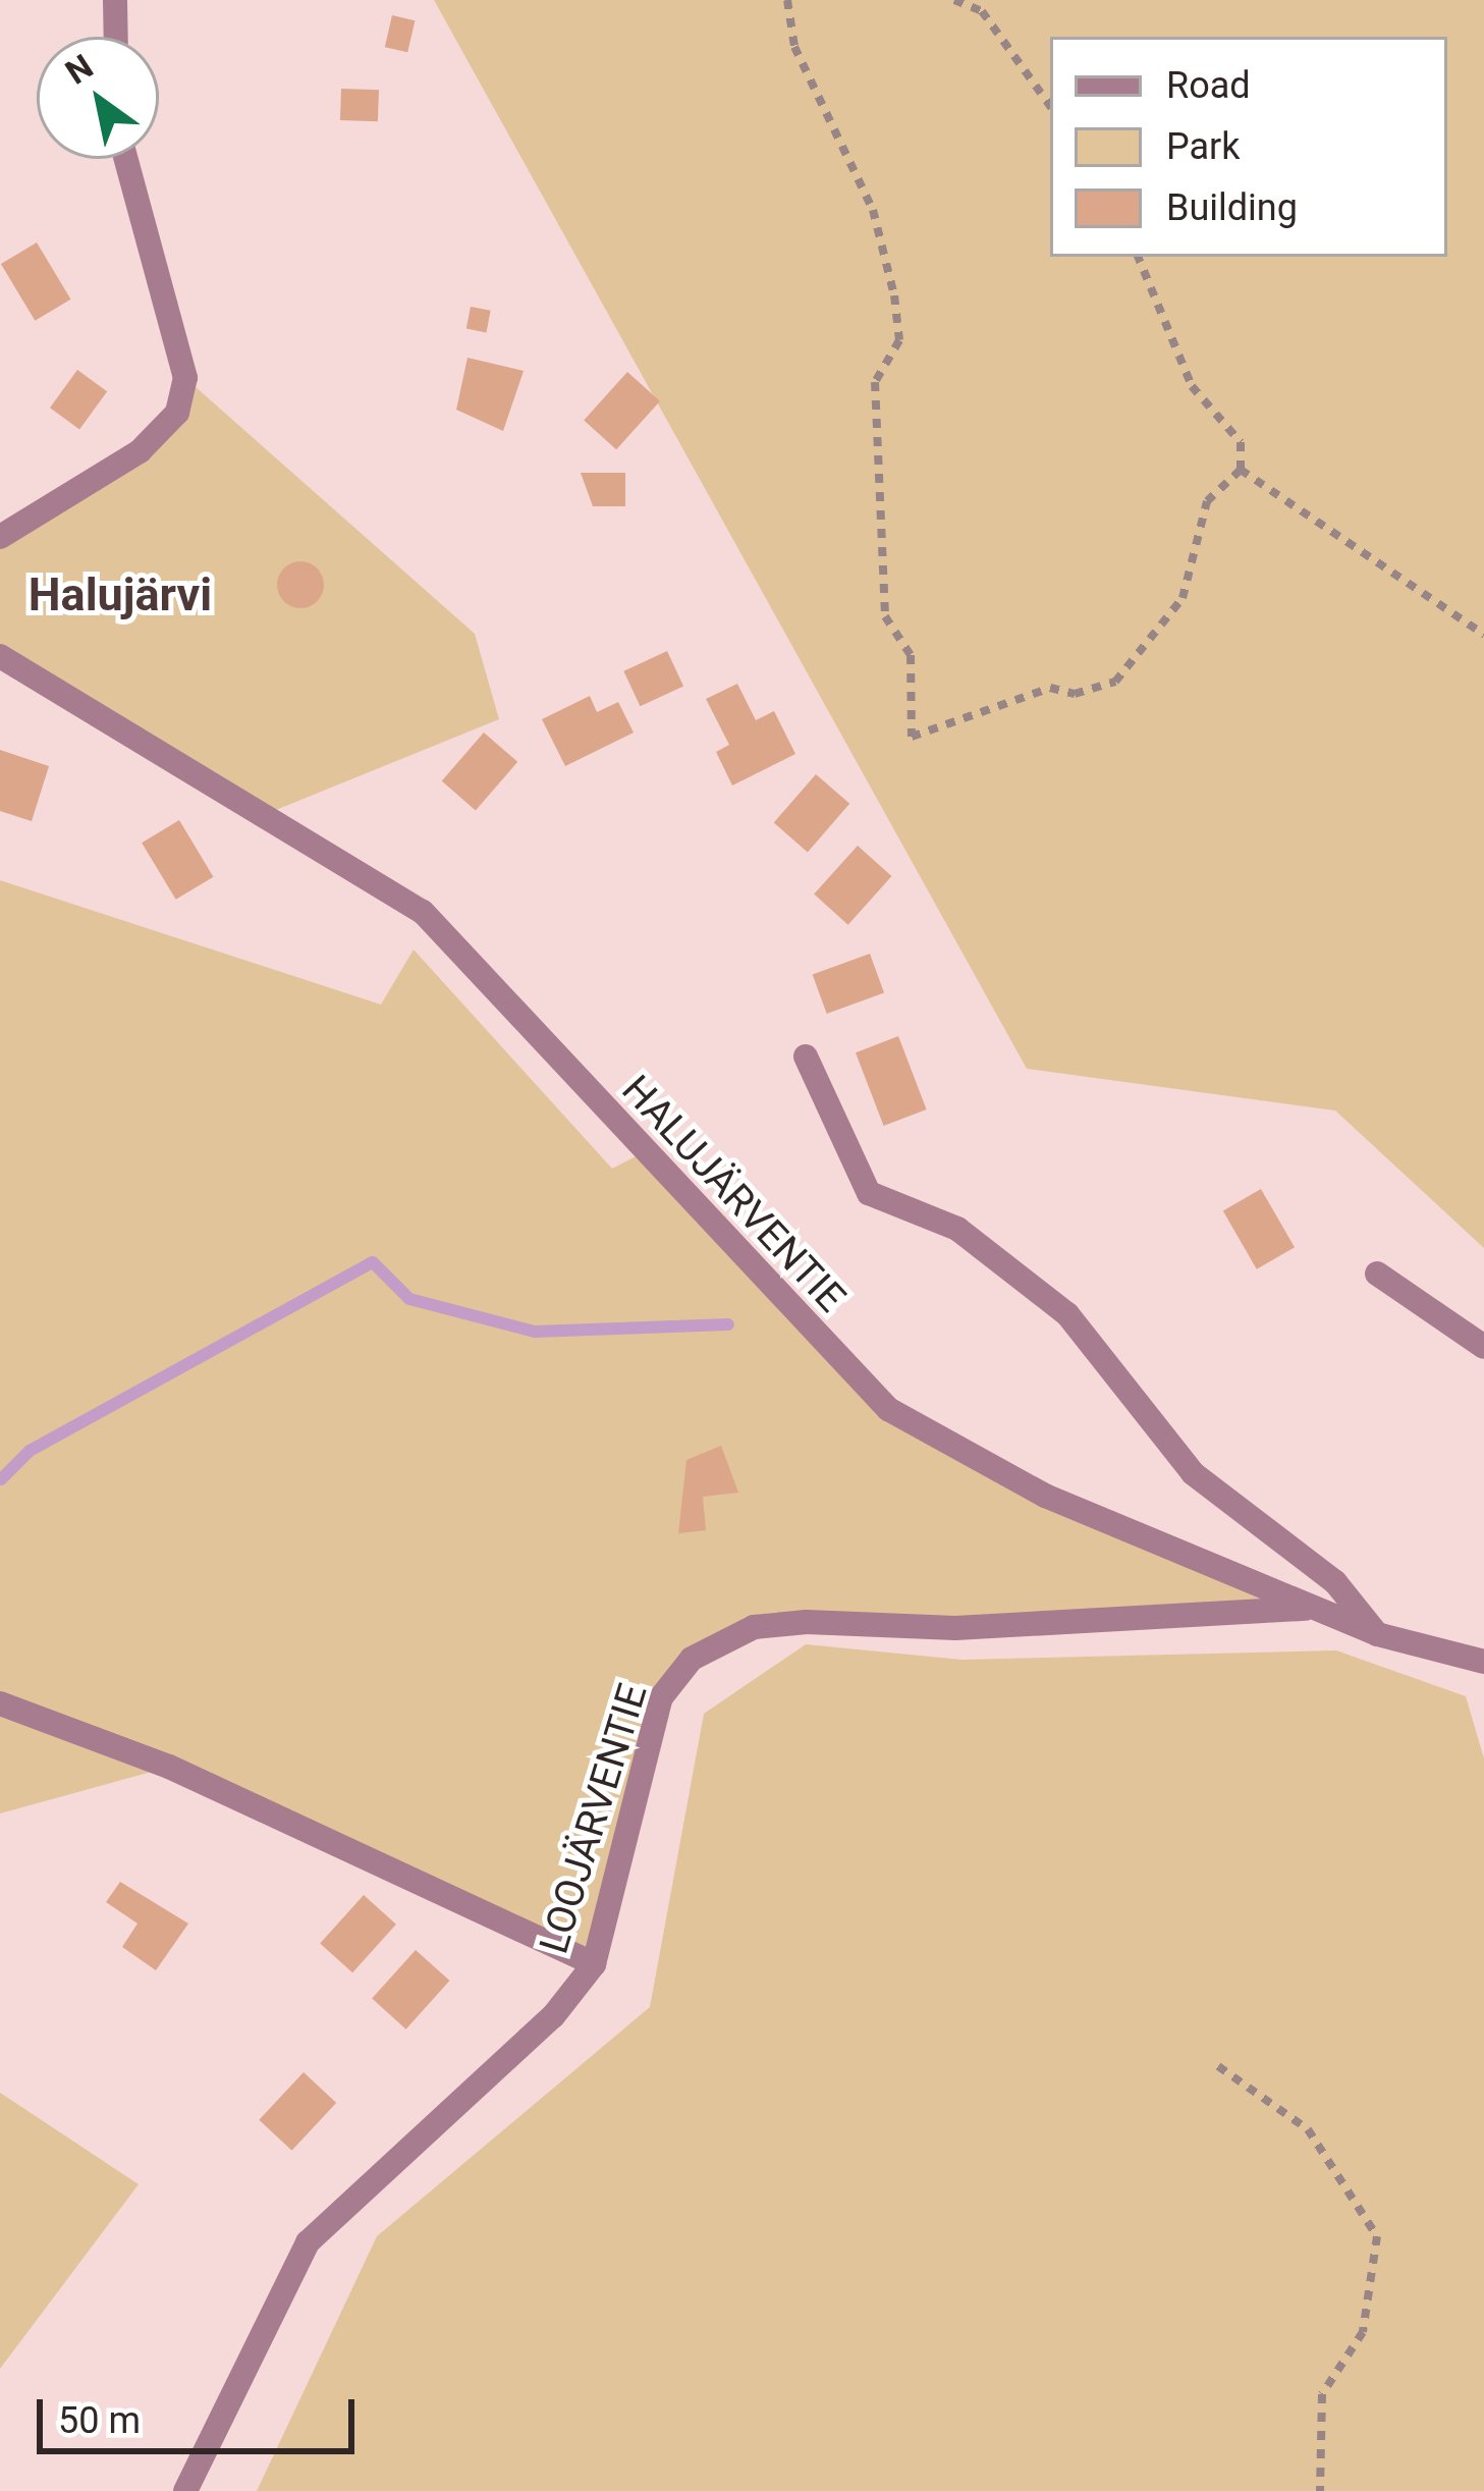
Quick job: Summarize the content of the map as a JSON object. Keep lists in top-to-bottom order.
{
  "streets": {
    "street": ["HALUJÄRVENTIE", "LOOJÄRVENTIE"]
  },
  "crossings": [
    ["HALUJÄRVENTIE", "LOOJÄRVENTIE"]
  ],
  "districts": ["Halujärvi"],
  "legend": ["Road", "Park", "Building"],
  "scale_bar": "50 m",
  "north": "top left"
}
